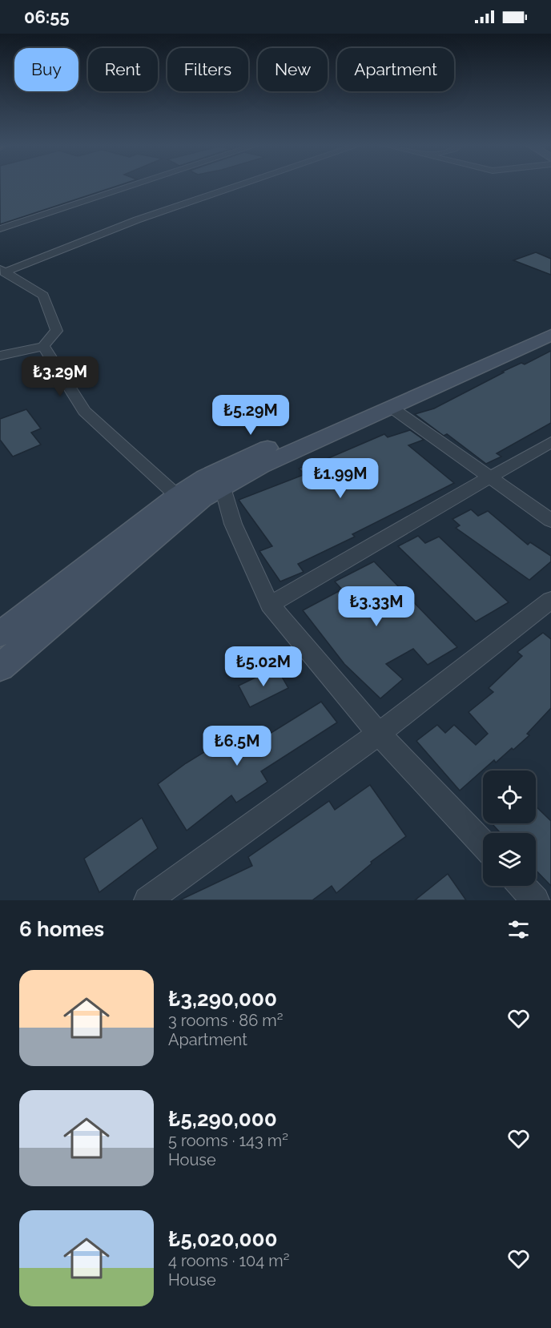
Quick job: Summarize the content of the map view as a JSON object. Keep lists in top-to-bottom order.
{
  "page": {
    "status": "06:55",
    "chip": [
      "Buy",
      "Rent",
      "Filters",
      "New",
      "Apartment"
    ],
    "price": [
      "₺3.29M",
      "₺5.29M",
      "₺1.99M",
      "₺3.33M",
      "₺5.02M",
      "₺6.5M"
    ],
    "heading": "6 homes",
    "list": [
      {
        "name": "₺3,290,000",
        "note": "3 rooms · 86 m² · Apartment"
      },
      {
        "name": "₺5,290,000",
        "note": "5 rooms · 143 m² · House"
      },
      {
        "name": "₺5,020,000",
        "note": "4 rooms · 104 m² · House"
      }
    ]
  }
}
